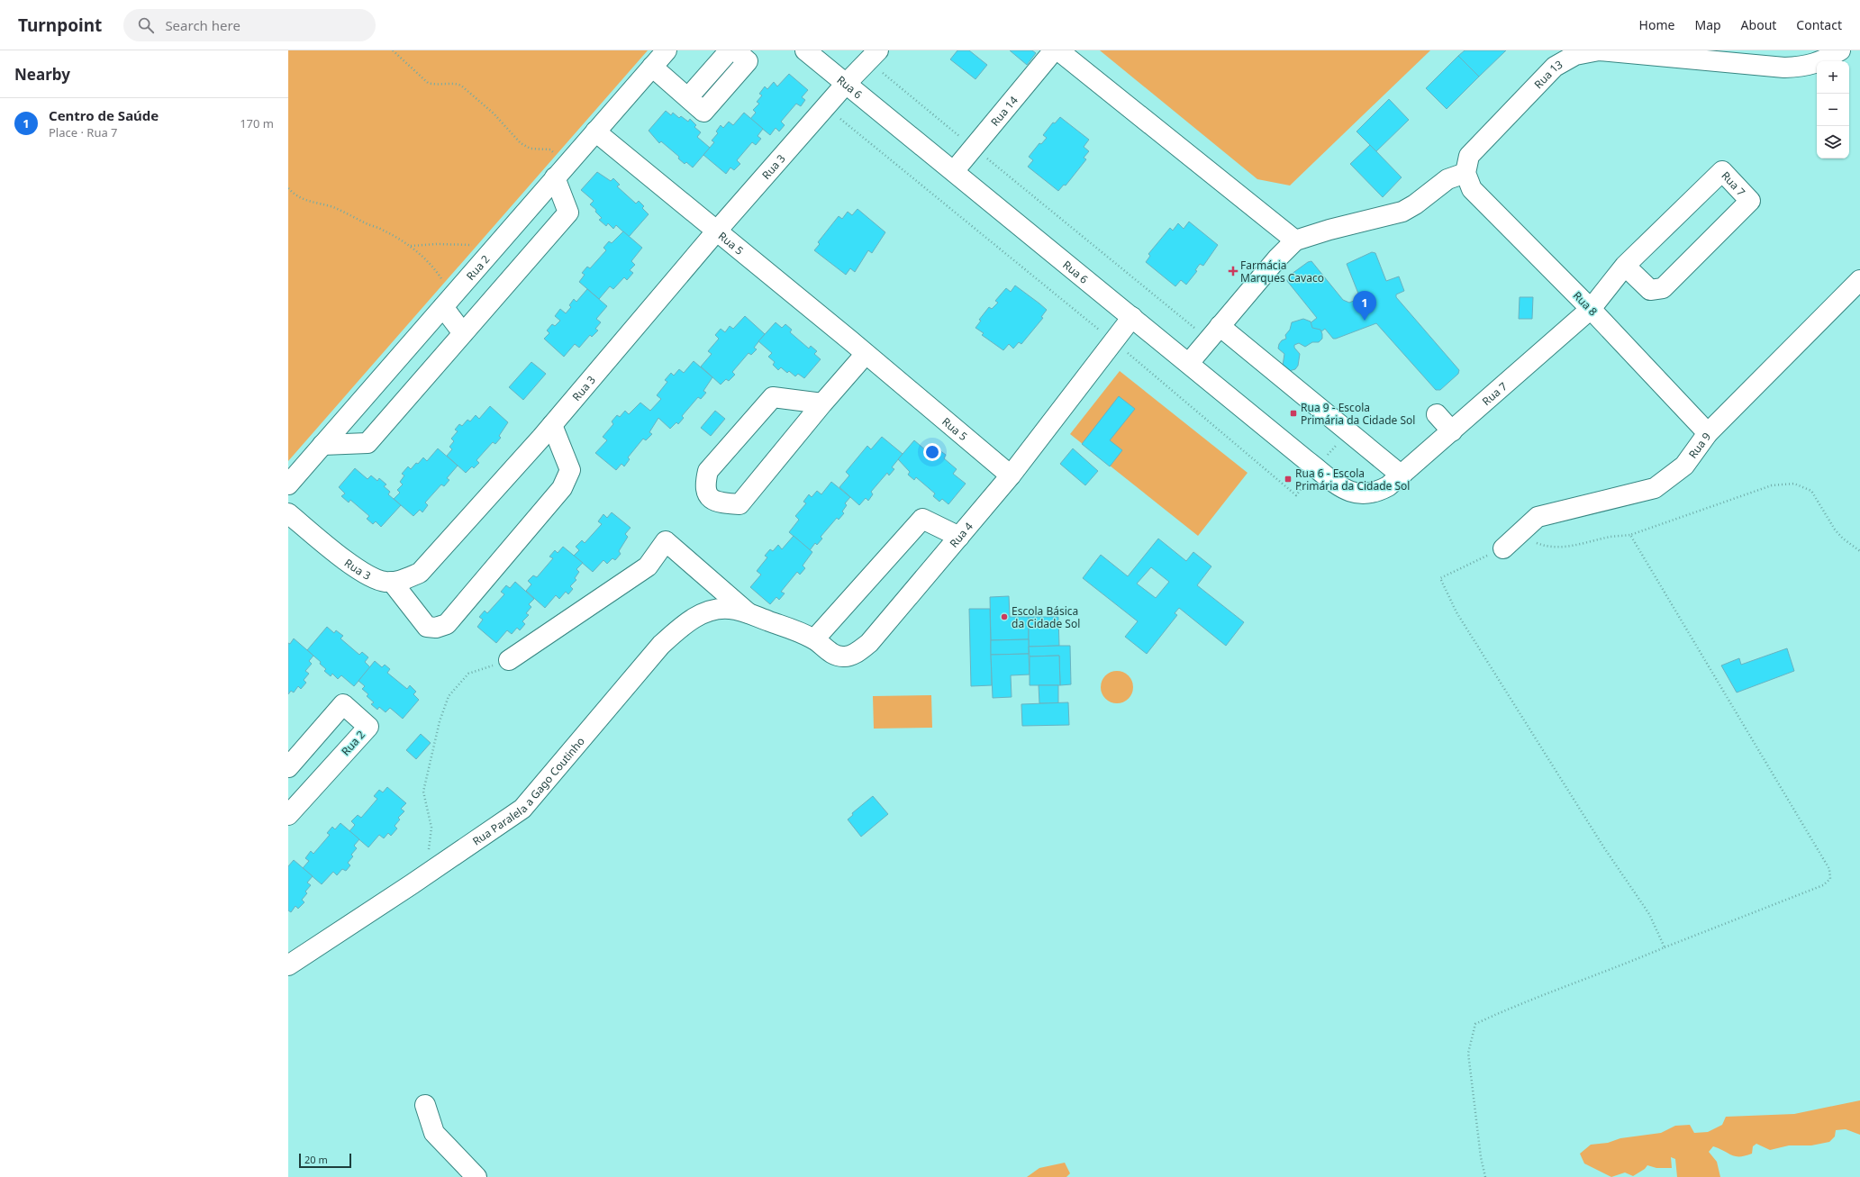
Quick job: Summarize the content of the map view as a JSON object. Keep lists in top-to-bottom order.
{
  "streets": {
    "street": [
      "Rua 13",
      "Rua 6",
      "Rua 14",
      "Rua 3",
      "Rua 7",
      "Rua 5",
      "Rua 2",
      "Rua 8",
      "Rua 9",
      "Rua 4",
      "Rua Paralela a Gago Coutinho"
    ]
  },
  "crossings": [
    ["Rua 13", "Rua 8"],
    ["Rua 6", "Rua 14"],
    ["Rua 6", "Rua 3"],
    ["Rua 6", "Rua 7"],
    ["Rua 6", "Rua 4"],
    ["Rua 3", "Rua 5"],
    ["Rua 7", "Rua 8"],
    ["Rua 5", "Rua 2"],
    ["Rua 5", "Rua 4"],
    ["Rua 8", "Rua 9"],
    ["Rua 4", "Rua Paralela a Gago Coutinho"]
  ],
  "places": {
    "health": ["Farmácia Marques Cavaco"],
    "transit": ["Rua 9 - Escola Primária da Cidade Sol", "Rua 6 - Escola Primária da Cidade Sol"],
    "other": ["Escola Básica da Cidade Sol"]
  },
  "scale_bar": "20 m",
  "page": {
    "header": "Turnpoint",
    "search": "Search here",
    "nav": [
      "Home",
      "Map",
      "About",
      "Contact"
    ],
    "heading": "Nearby",
    "map_buttons": ["+", "−"],
    "list": [
      {
        "mark": "1",
        "name": "Centro de Saúde",
        "note": "Place · Rua 7",
        "value": "170 m"
      }
    ],
    "pins": "1",
    "scale": "20 m"
  }
}
